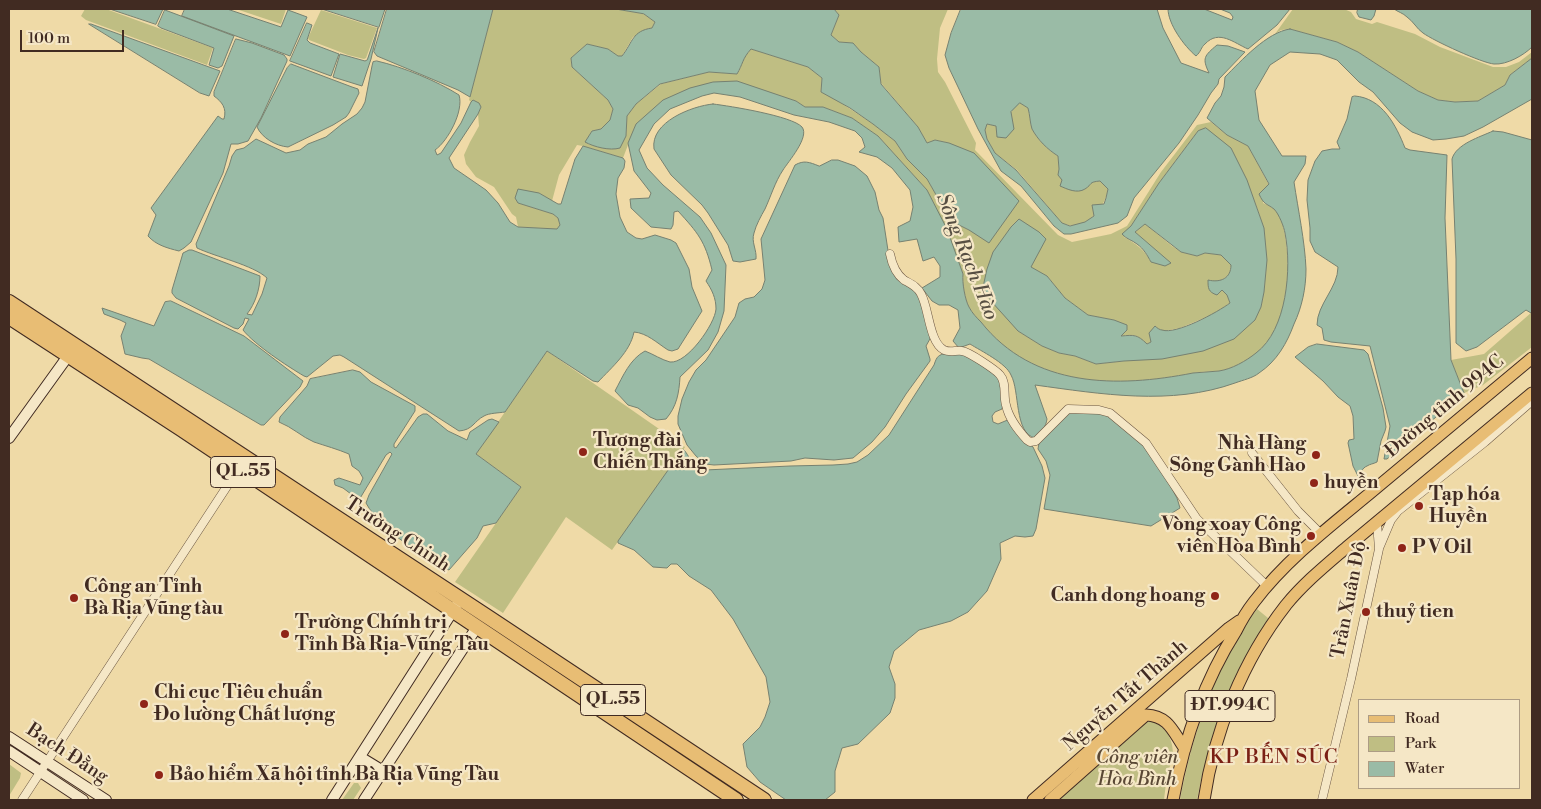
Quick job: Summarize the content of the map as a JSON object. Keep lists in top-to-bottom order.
{
  "streets": {
    "highway": ["QL.55", "Trường Chinh"],
    "main road": ["Đường tỉnh 994C", "Nguyễn Tất Thành", "ĐT.994C"],
    "street": ["Trần Xuân Độ", "Bạch Đằng"]
  },
  "crossings": [
    ["Đường tỉnh 994C", "Nguyễn Tất Thành"],
    ["Trần Xuân Độ", "ĐT.994C"]
  ],
  "districts": ["KP BẾN SÚC"],
  "water": ["Sông Rạch Hào"],
  "parks": ["Công viên Hòa Bình"],
  "places": [
    "Tượng đài Chiến Thắng",
    "Nhà Hàng Sông Gành Hào",
    "huyền",
    "Tạp hóa Huyền",
    "Vòng xoay Công viên Hòa Bình",
    "P V Oil",
    "Canh dong hoang",
    "Công an Tỉnh Bà Rịa Vũng tàu",
    "thuỷ tien",
    "Trường Chính trị Tỉnh Bà Rịa-Vũng Tàu",
    "Chi cục Tiêu chuẩn Đo lường Chất lượng",
    "Bảo hiểm Xã hội tỉnh Bà Rịa Vũng Tàu"
  ],
  "legend": ["Road", "Park", "Water"],
  "scale_bar": "100 m"
}
